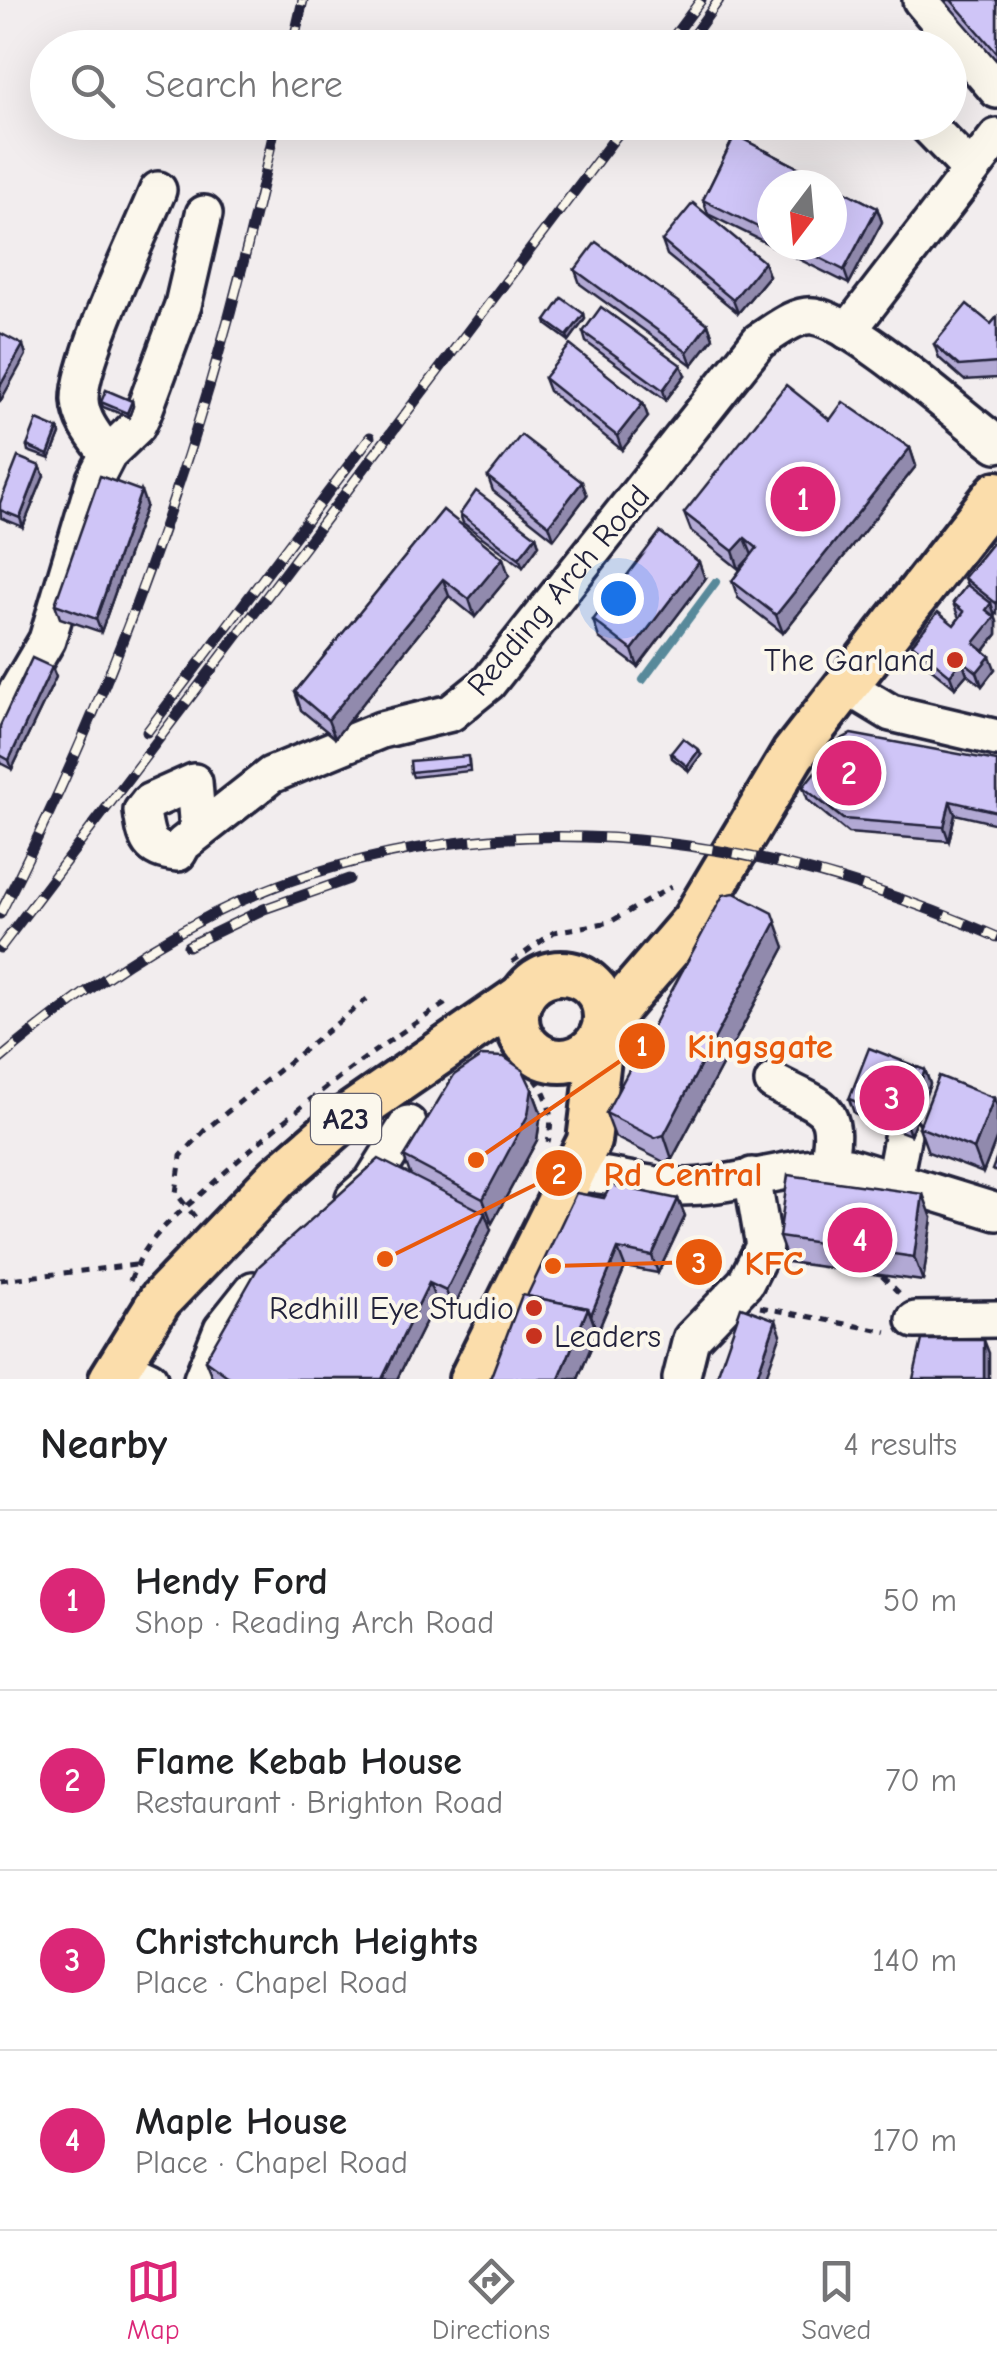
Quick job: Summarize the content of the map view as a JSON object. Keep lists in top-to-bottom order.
{
  "streets": {
    "main road": ["A23"],
    "street": ["Reading Arch Road"]
  },
  "places": [
    "The Garland",
    "Kingsgate",
    "Rd Central",
    "KFC",
    "Redhill Eye Studio",
    "Leaders"
  ],
  "north": "bottom",
  "page": {
    "search": "Search here",
    "pins": [
      "1",
      "2",
      "3",
      "4"
    ],
    "heading": ["Nearby", "4 results"],
    "list": [
      {
        "mark": "1",
        "name": "Hendy Ford",
        "note": "Shop · Reading Arch Road",
        "value": "50 m"
      },
      {
        "mark": "2",
        "name": "Flame Kebab House",
        "note": "Restaurant · Brighton Road",
        "value": "70 m"
      },
      {
        "mark": "3",
        "name": "Christchurch Heights",
        "note": "Place · Chapel Road",
        "value": "140 m"
      },
      {
        "mark": "4",
        "name": "Maple House",
        "note": "Place · Chapel Road",
        "value": "170 m"
      }
    ],
    "nav": ["Map", "Directions", "Saved"]
  }
}
